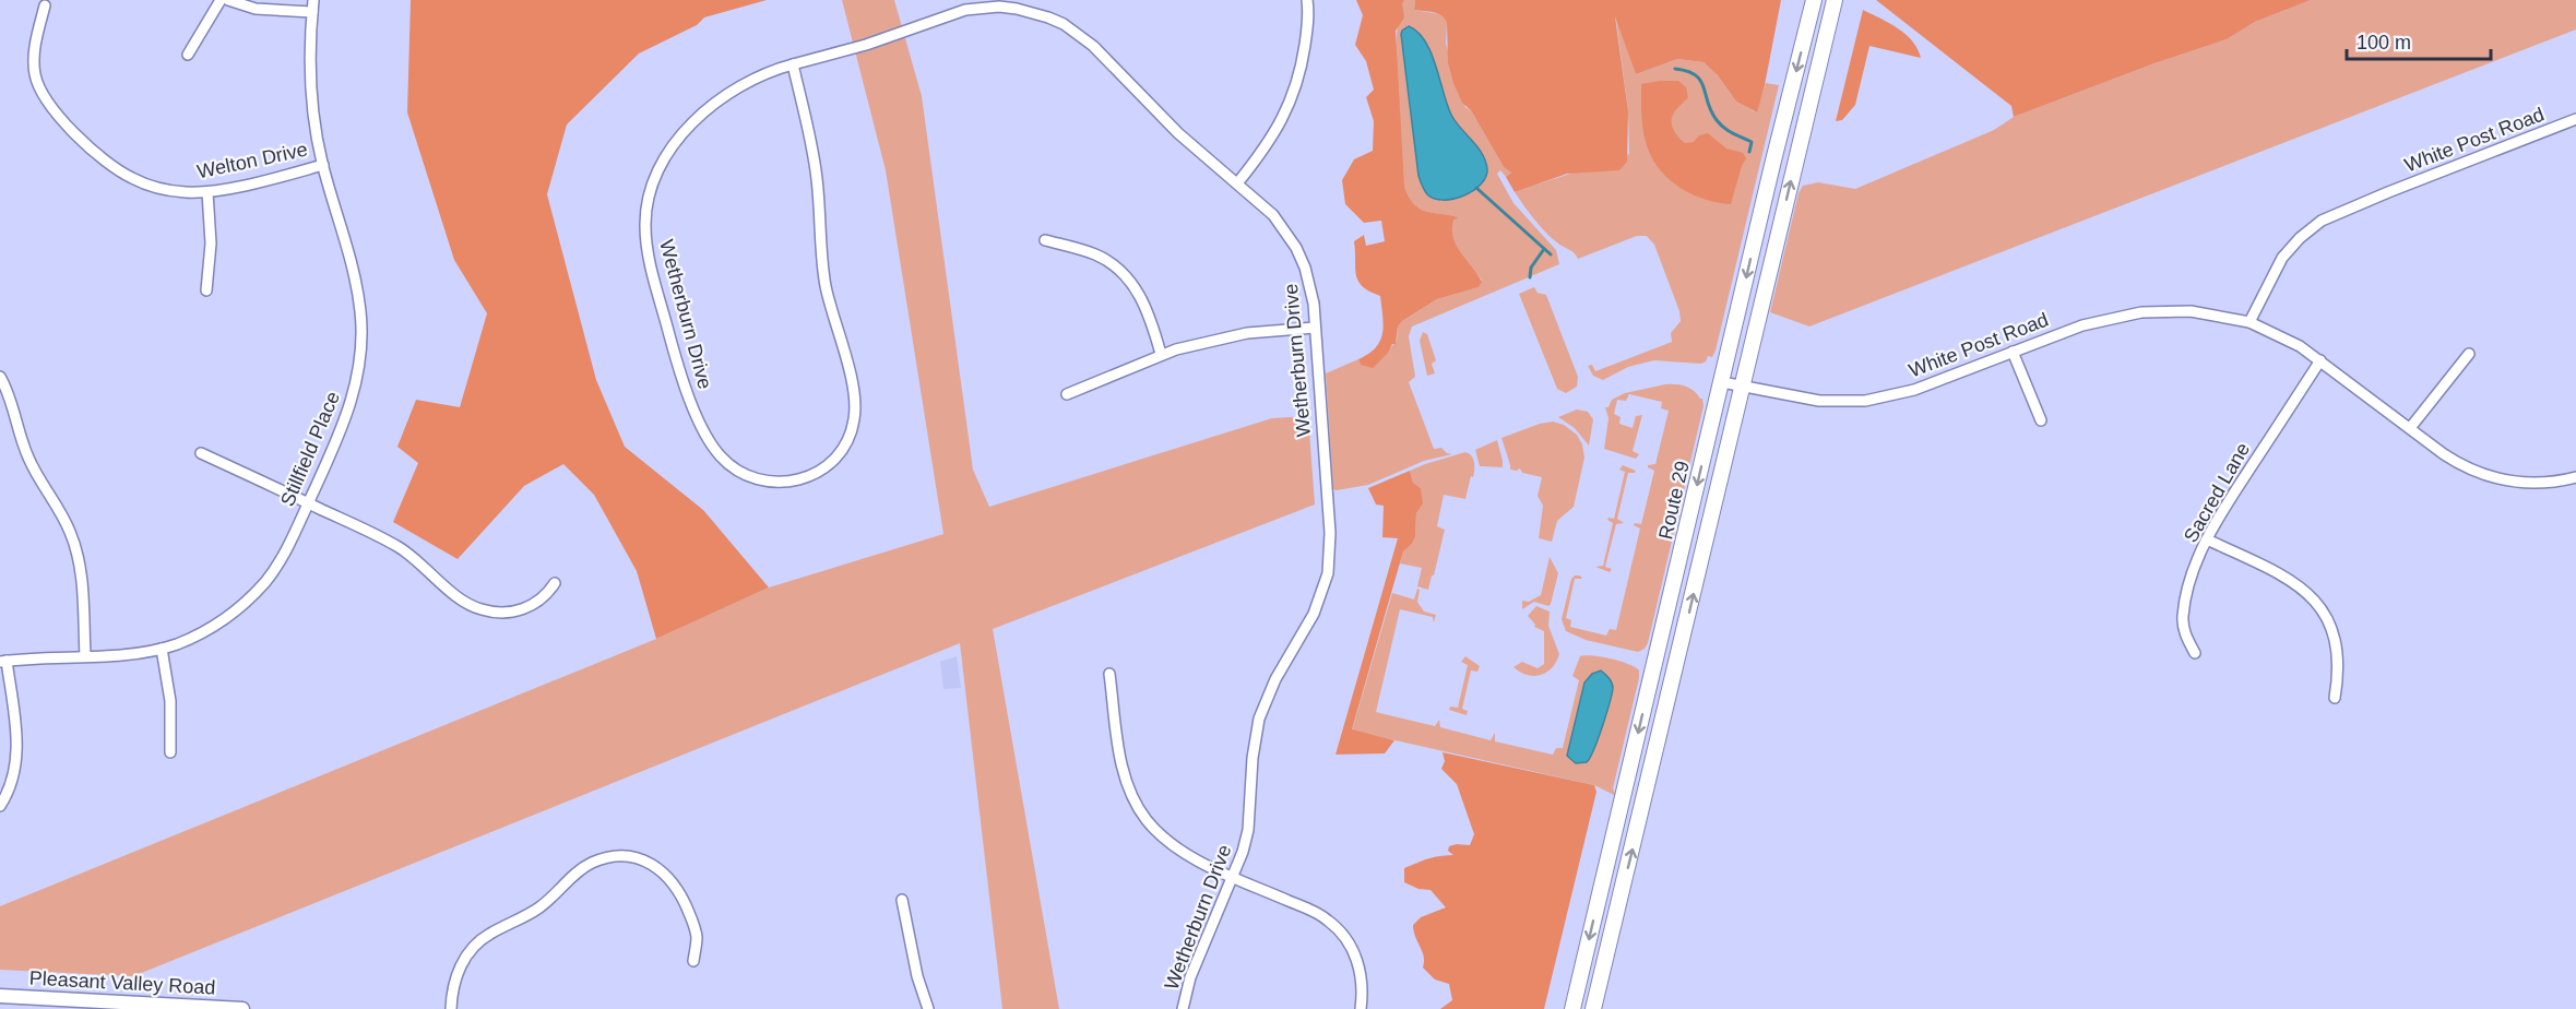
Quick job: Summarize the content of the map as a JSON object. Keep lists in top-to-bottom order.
{
  "streets": {
    "main road": ["Route 29", "Pleasant Valley Road"],
    "street": [
      "White Post Road",
      "Welton Drive",
      "Wetherburn Drive",
      "Stillfield Place",
      "Sacred Lane"
    ]
  },
  "crossings": [
    ["White Post Road", "Sacred Lane"],
    ["White Post Road", "Route 29"],
    ["Welton Drive", "Stillfield Place"]
  ],
  "scale_bar": "100 m"
}
